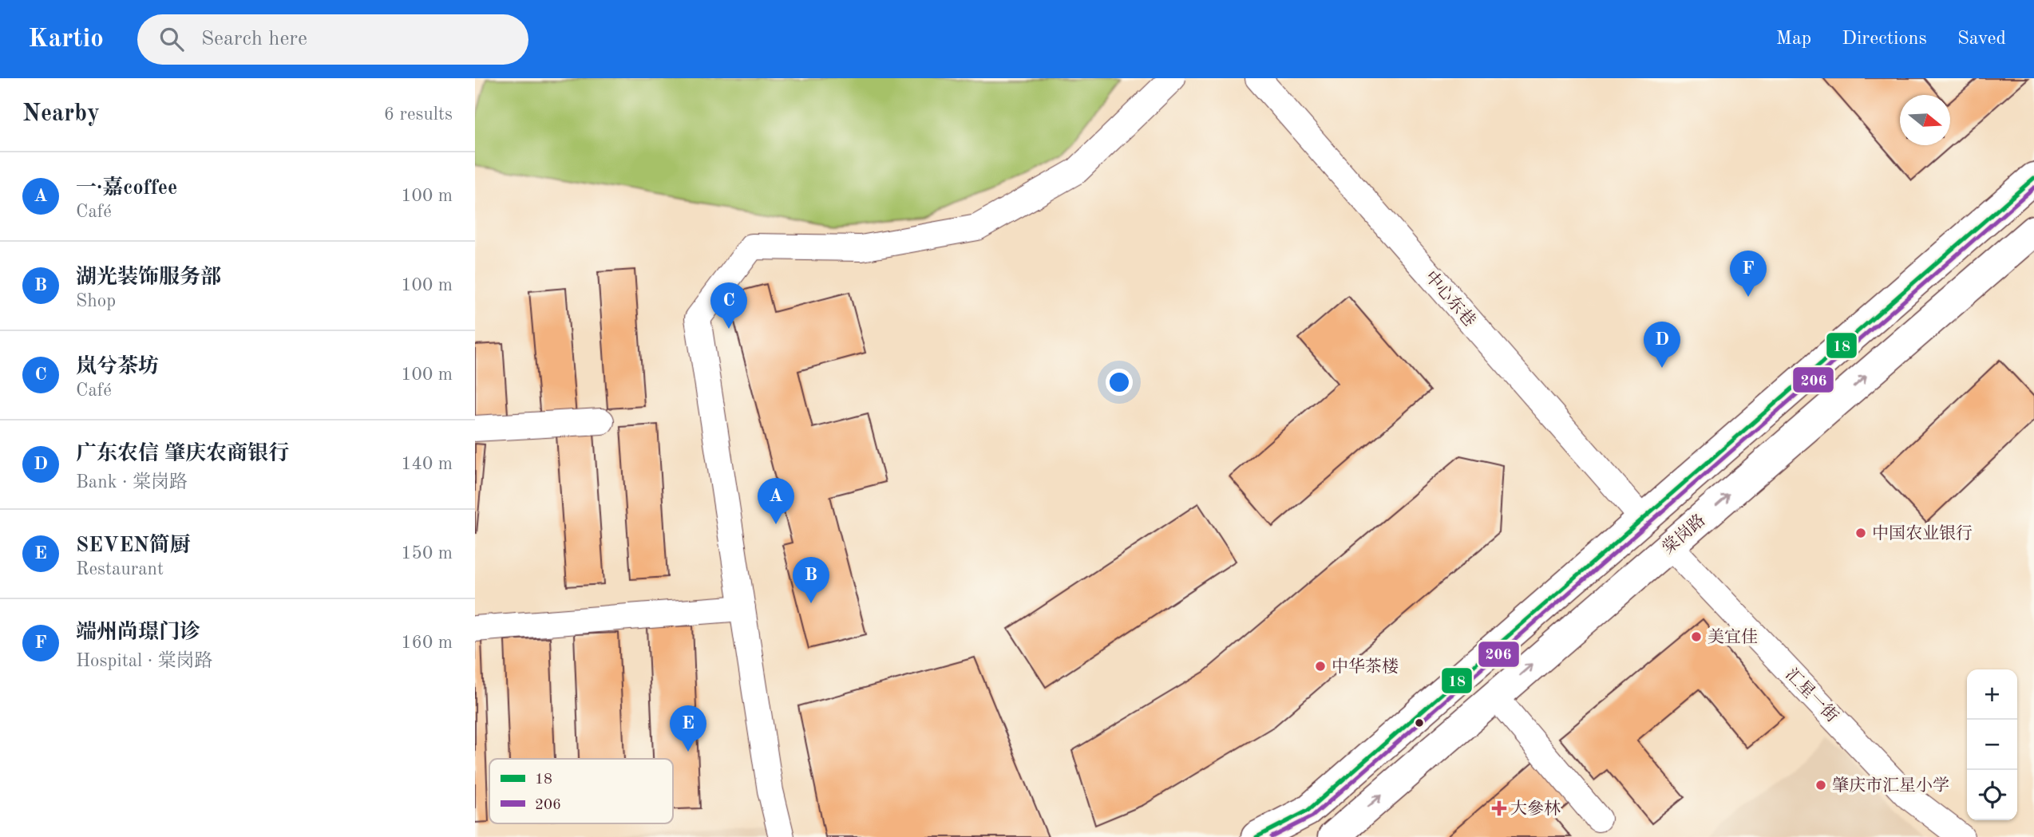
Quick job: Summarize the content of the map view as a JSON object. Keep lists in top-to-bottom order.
{
  "streets": {
    "main road": ["棠岗路"],
    "street": ["中心东巷", "汇星一街"]
  },
  "crossings": [
    ["棠岗路", "汇星一街"]
  ],
  "places": {
    "other": [
      "中国农业银行",
      "美宜佳",
      "中华茶楼",
      "肇庆市汇星小学"
    ],
    "health": ["大參林"]
  },
  "lines": ["transit line 18", "transit line 206"],
  "legend": ["18", "206"],
  "north": "right",
  "page": {
    "header": "Kartio",
    "search": "Search here",
    "nav": ["Map", "Directions", "Saved"],
    "heading": ["Nearby", "6 results"],
    "list": [
      {
        "mark": "A",
        "name": "一·嘉coffee",
        "note": "Café",
        "value": "100 m"
      },
      {
        "mark": "B",
        "name": "湖光装饰服务部",
        "note": "Shop",
        "value": "100 m"
      },
      {
        "mark": "C",
        "name": "岚兮茶坊",
        "note": "Café",
        "value": "100 m"
      },
      {
        "mark": "D",
        "name": "广东农信 肇庆农商银行",
        "note": "Bank · 棠岗路",
        "value": "140 m"
      },
      {
        "mark": "E",
        "name": "SEVEN简厨",
        "note": "Restaurant",
        "value": "150 m"
      },
      {
        "mark": "F",
        "name": "端州尚璟门诊",
        "note": "Hospital · 棠岗路",
        "value": "160 m"
      }
    ],
    "pins": [
      "F",
      "C",
      "D",
      "A",
      "B",
      "E"
    ],
    "map_buttons": ["+", "−"]
  }
}
